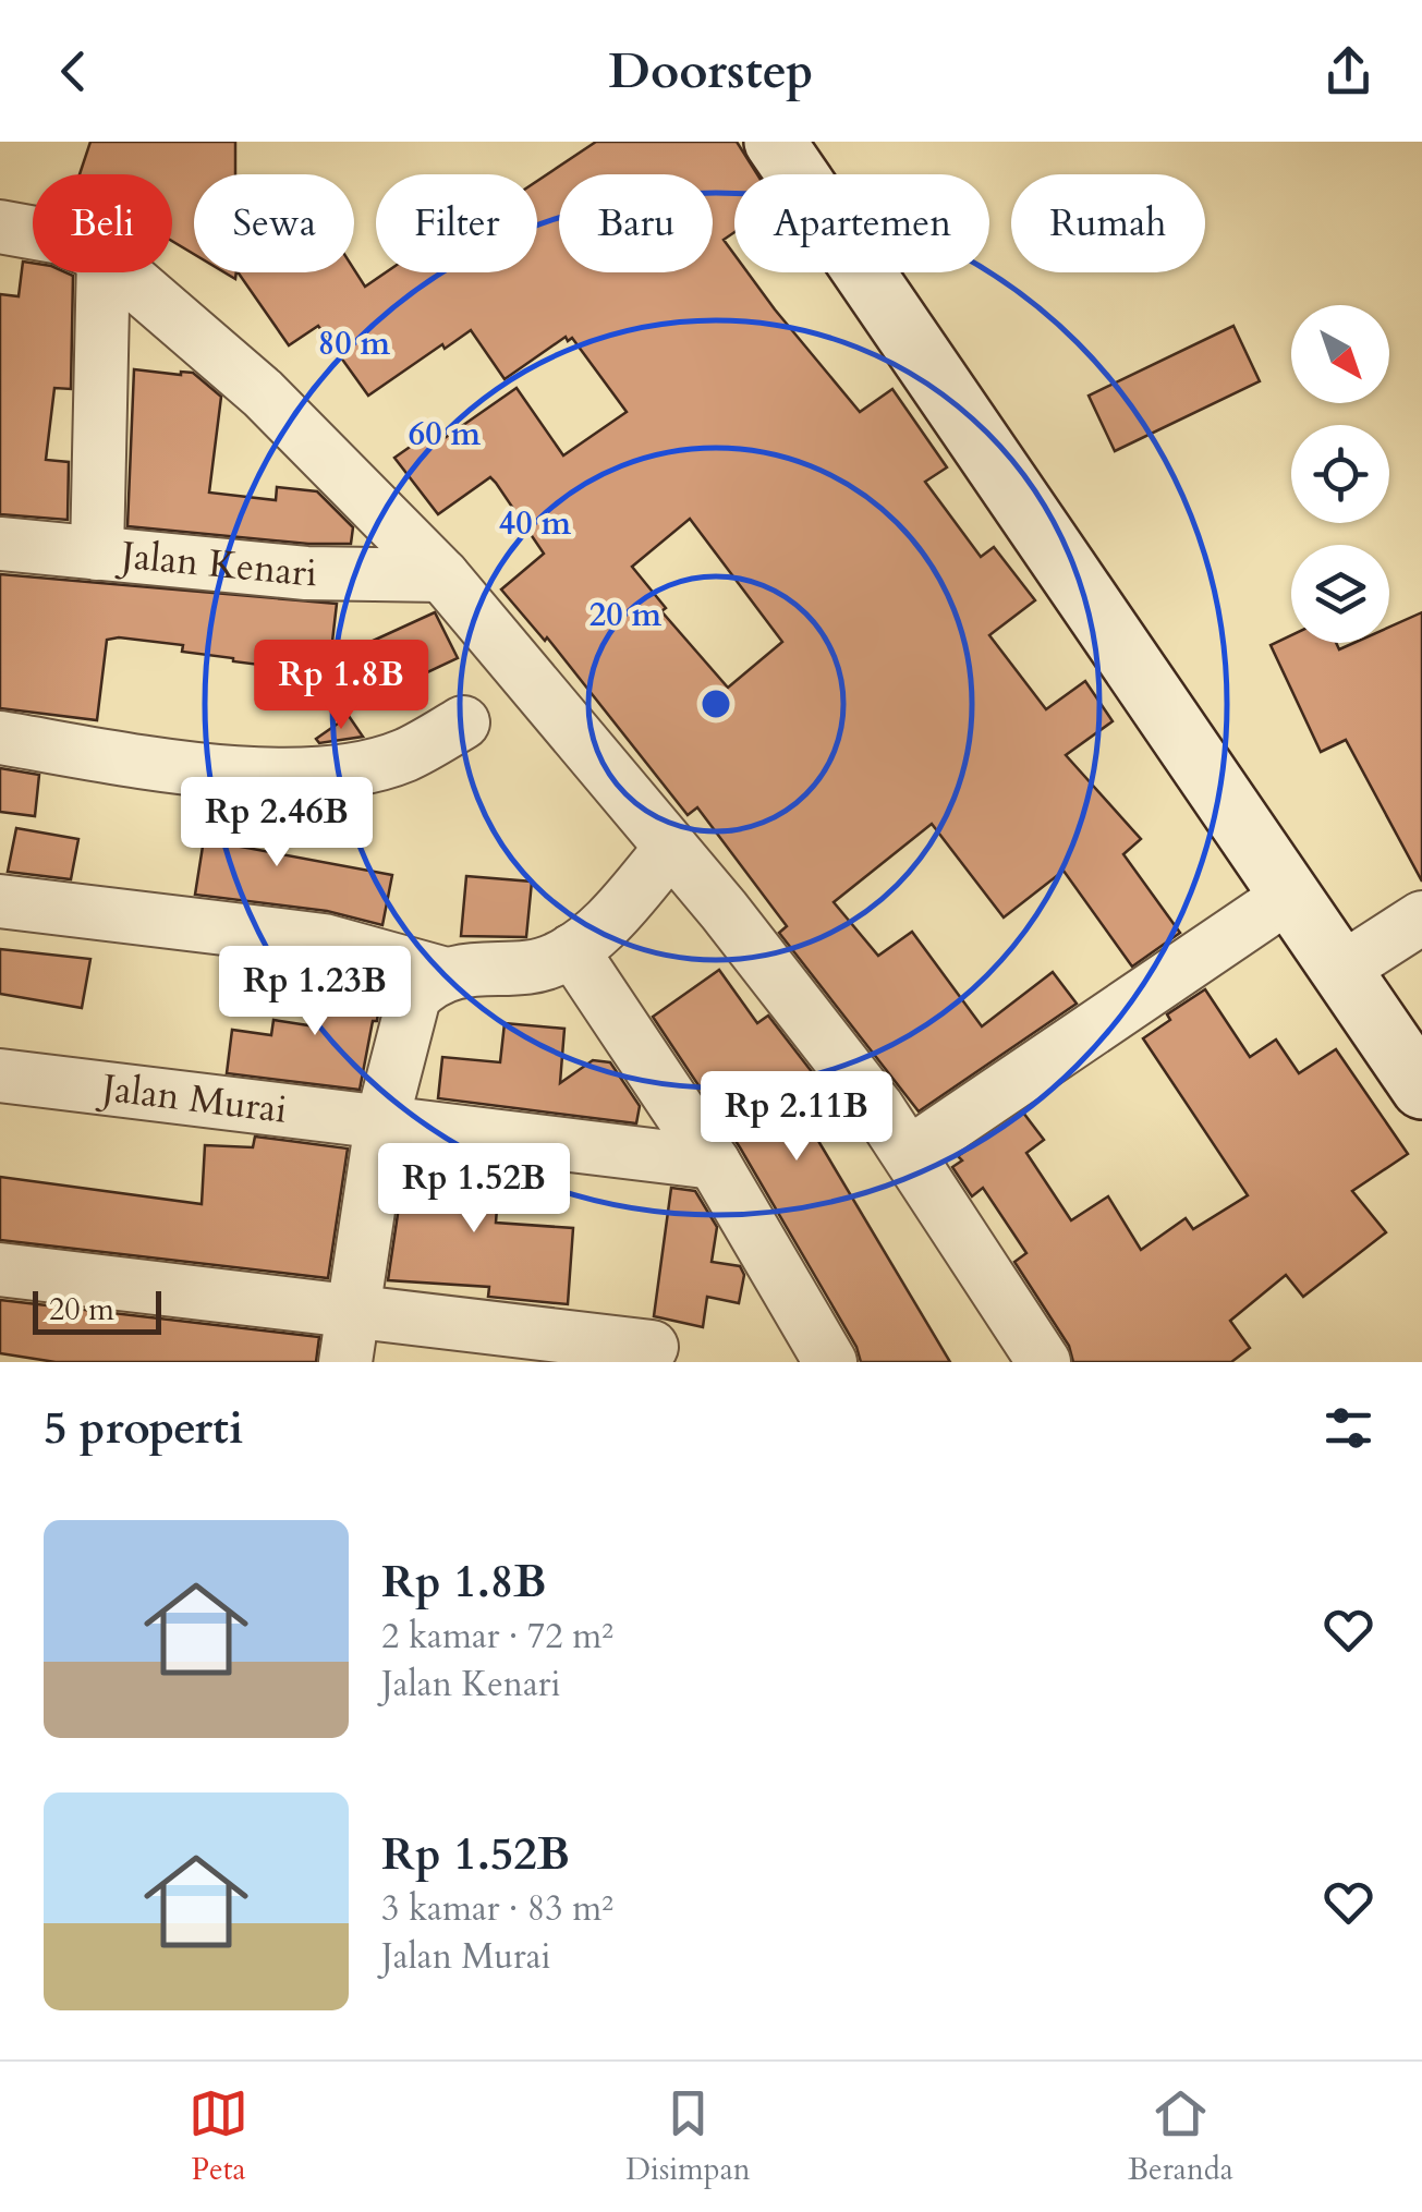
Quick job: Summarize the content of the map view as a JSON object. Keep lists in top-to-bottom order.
{
  "streets": {
    "street": ["Jalan Kenari", "Jalan Murai"]
  },
  "scale_bar": "20 m",
  "north": "bottom right",
  "page": {
    "header": "Doorstep",
    "chip": [
      "Beli",
      "Sewa",
      "Filter",
      "Baru",
      "Apartemen",
      "Rumah"
    ],
    "price": [
      "Rp 1.8B",
      "Rp 2.46B",
      "Rp 1.23B",
      "Rp 2.11B",
      "Rp 1.52B"
    ],
    "scale": "20 m",
    "heading": "5 properti",
    "list": [
      {
        "name": "Rp 1.8B",
        "note": "2 kamar · 72 m² · Jalan Kenari"
      },
      {
        "name": "Rp 1.52B",
        "note": "3 kamar · 83 m² · Jalan Murai"
      }
    ],
    "tabs": ["Peta", "Disimpan", "Beranda"]
  },
  "rings": [
    "80 m",
    "60 m",
    "40 m",
    "20 m"
  ]
}
